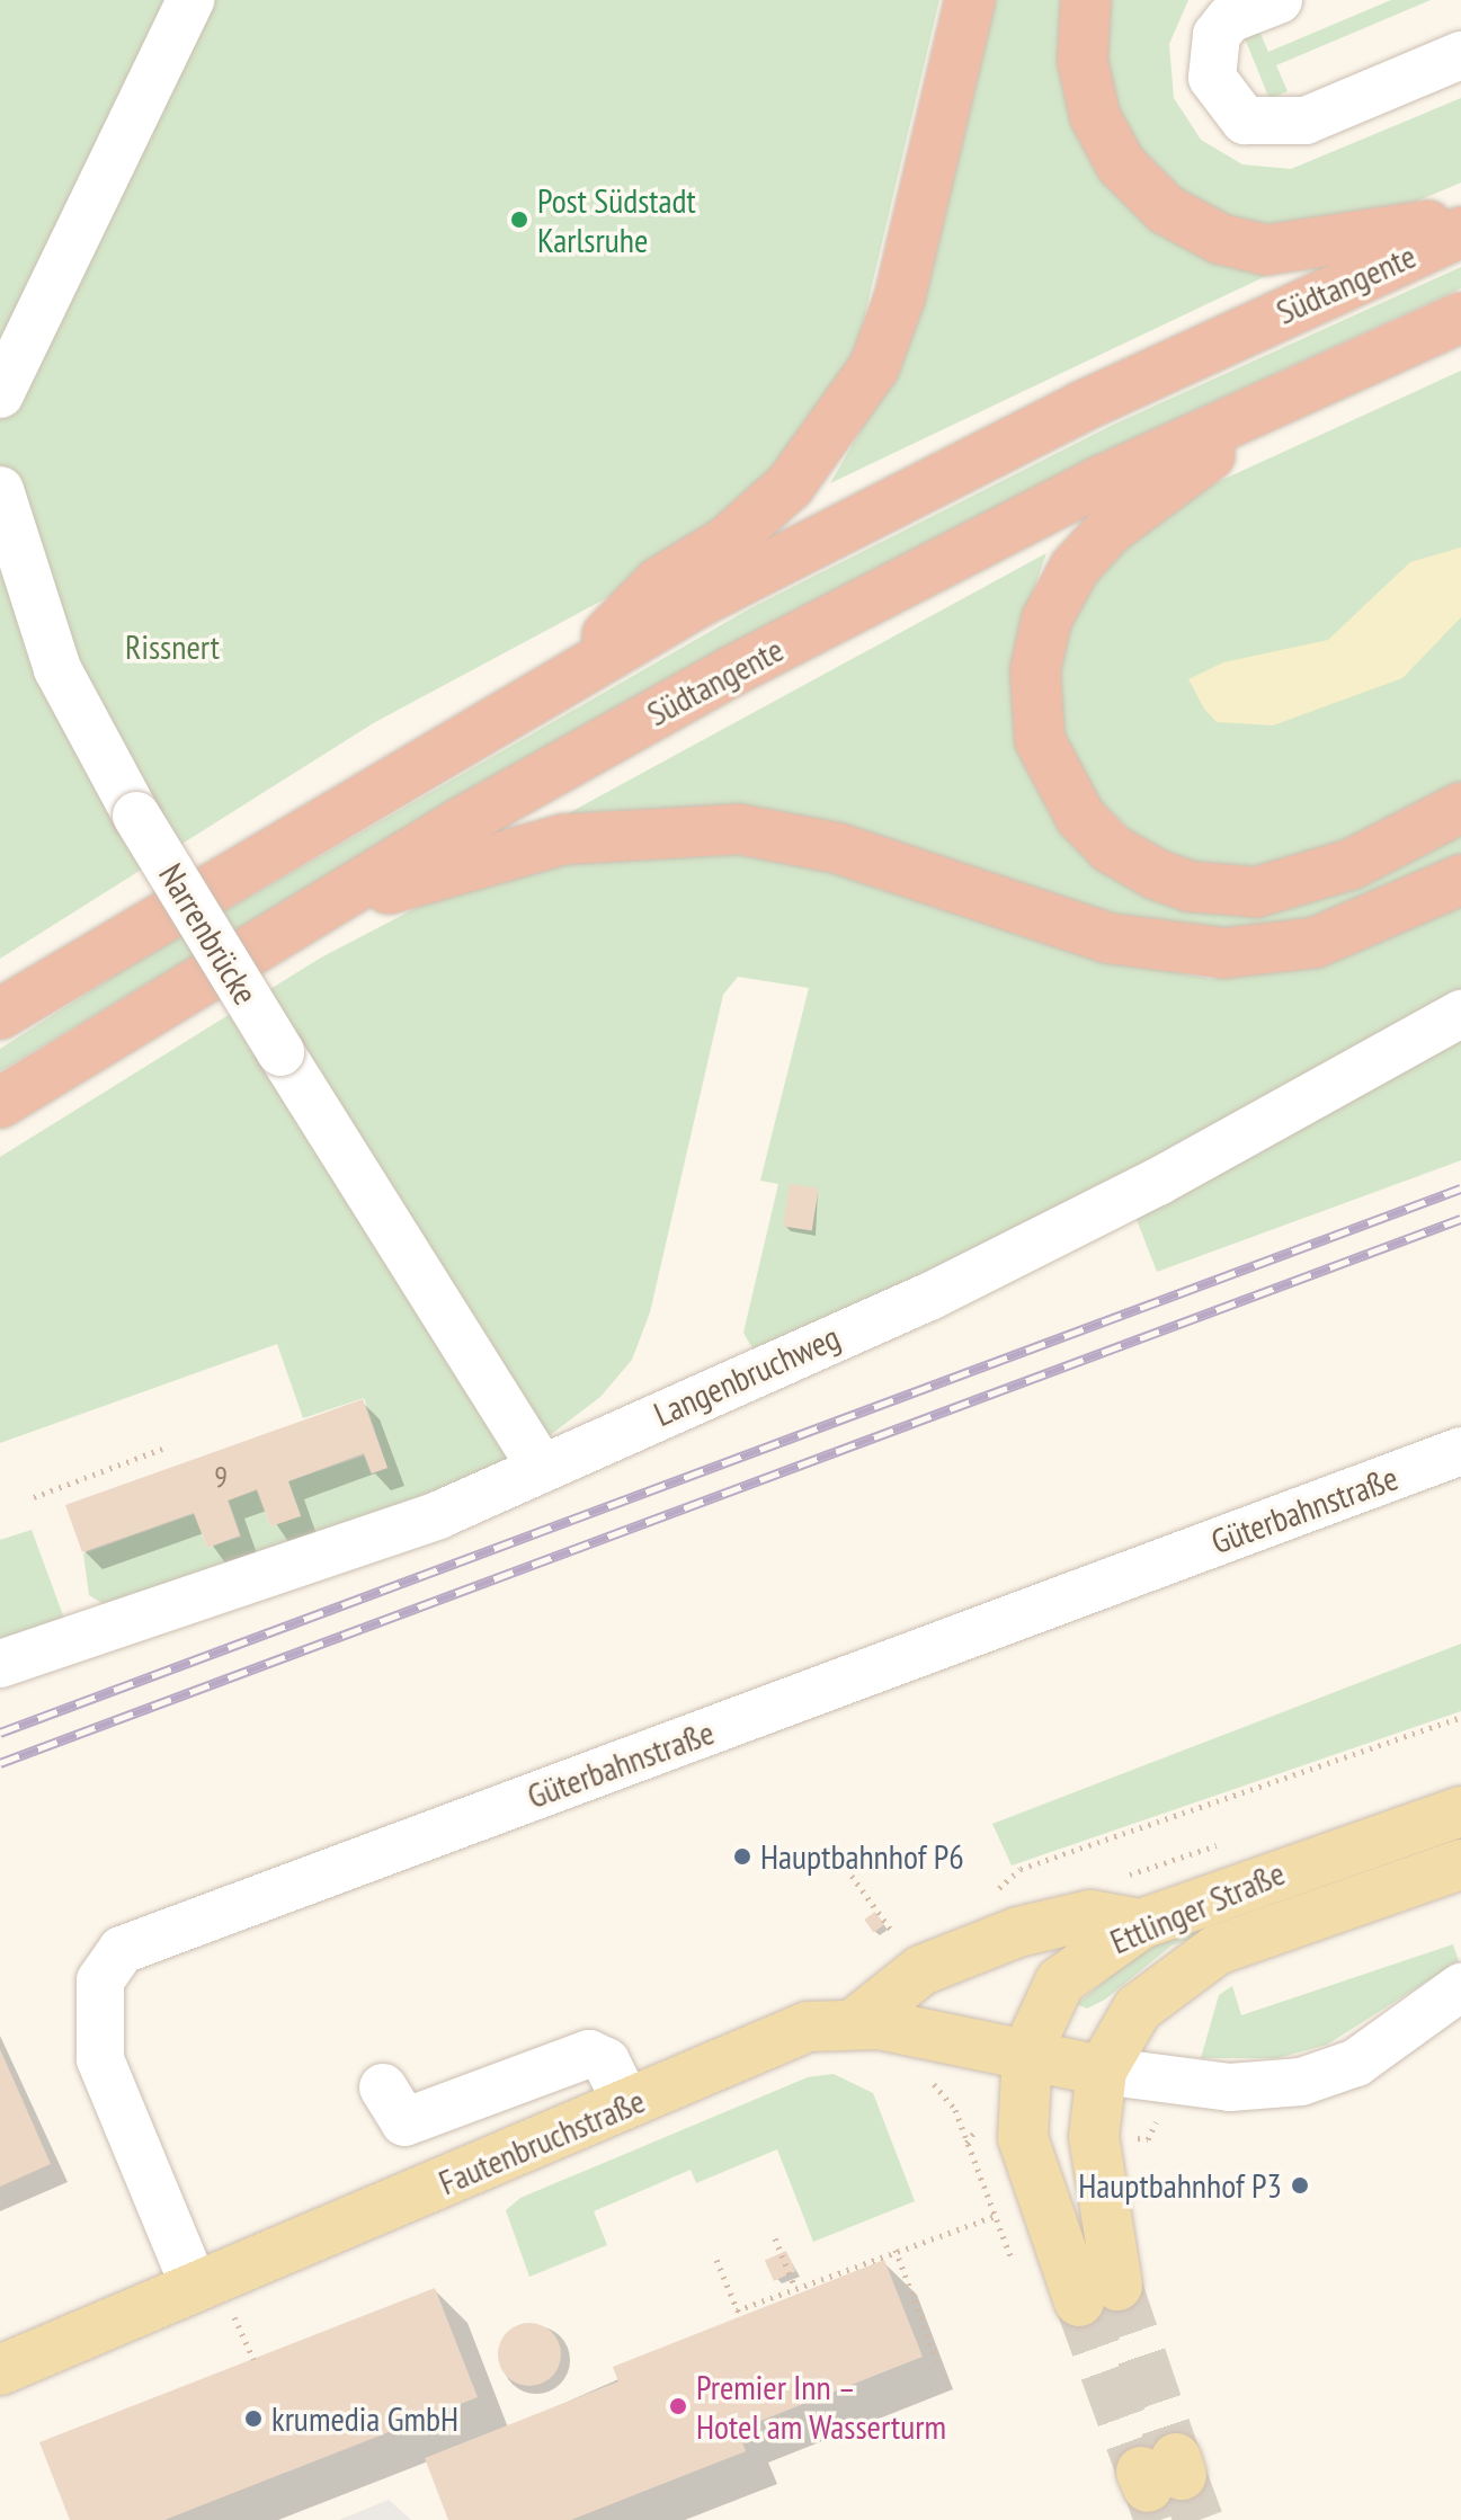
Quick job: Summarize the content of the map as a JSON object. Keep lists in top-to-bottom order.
{
  "streets": {
    "highway": ["Südtangente"],
    "main road": ["Ettlinger Straße", "Fautenbruchstraße"],
    "street": ["Narrenbrücke", "Langenbruchweg", "Güterbahnstraße"]
  },
  "crossings": [
    ["Narrenbrücke", "Langenbruchweg"],
    ["Güterbahnstraße", "Fautenbruchstraße"],
    ["Ettlinger Straße", "Fautenbruchstraße"]
  ],
  "parks": ["Rissnert"],
  "places": [
    "Post Südstadt Karlsruhe",
    "Hauptbahnhof P6",
    "Hauptbahnhof P3",
    "Premier Inn – Hotel am Wasserturm",
    "krumedia GmbH"
  ],
  "house_numbers": ["9"]
}
